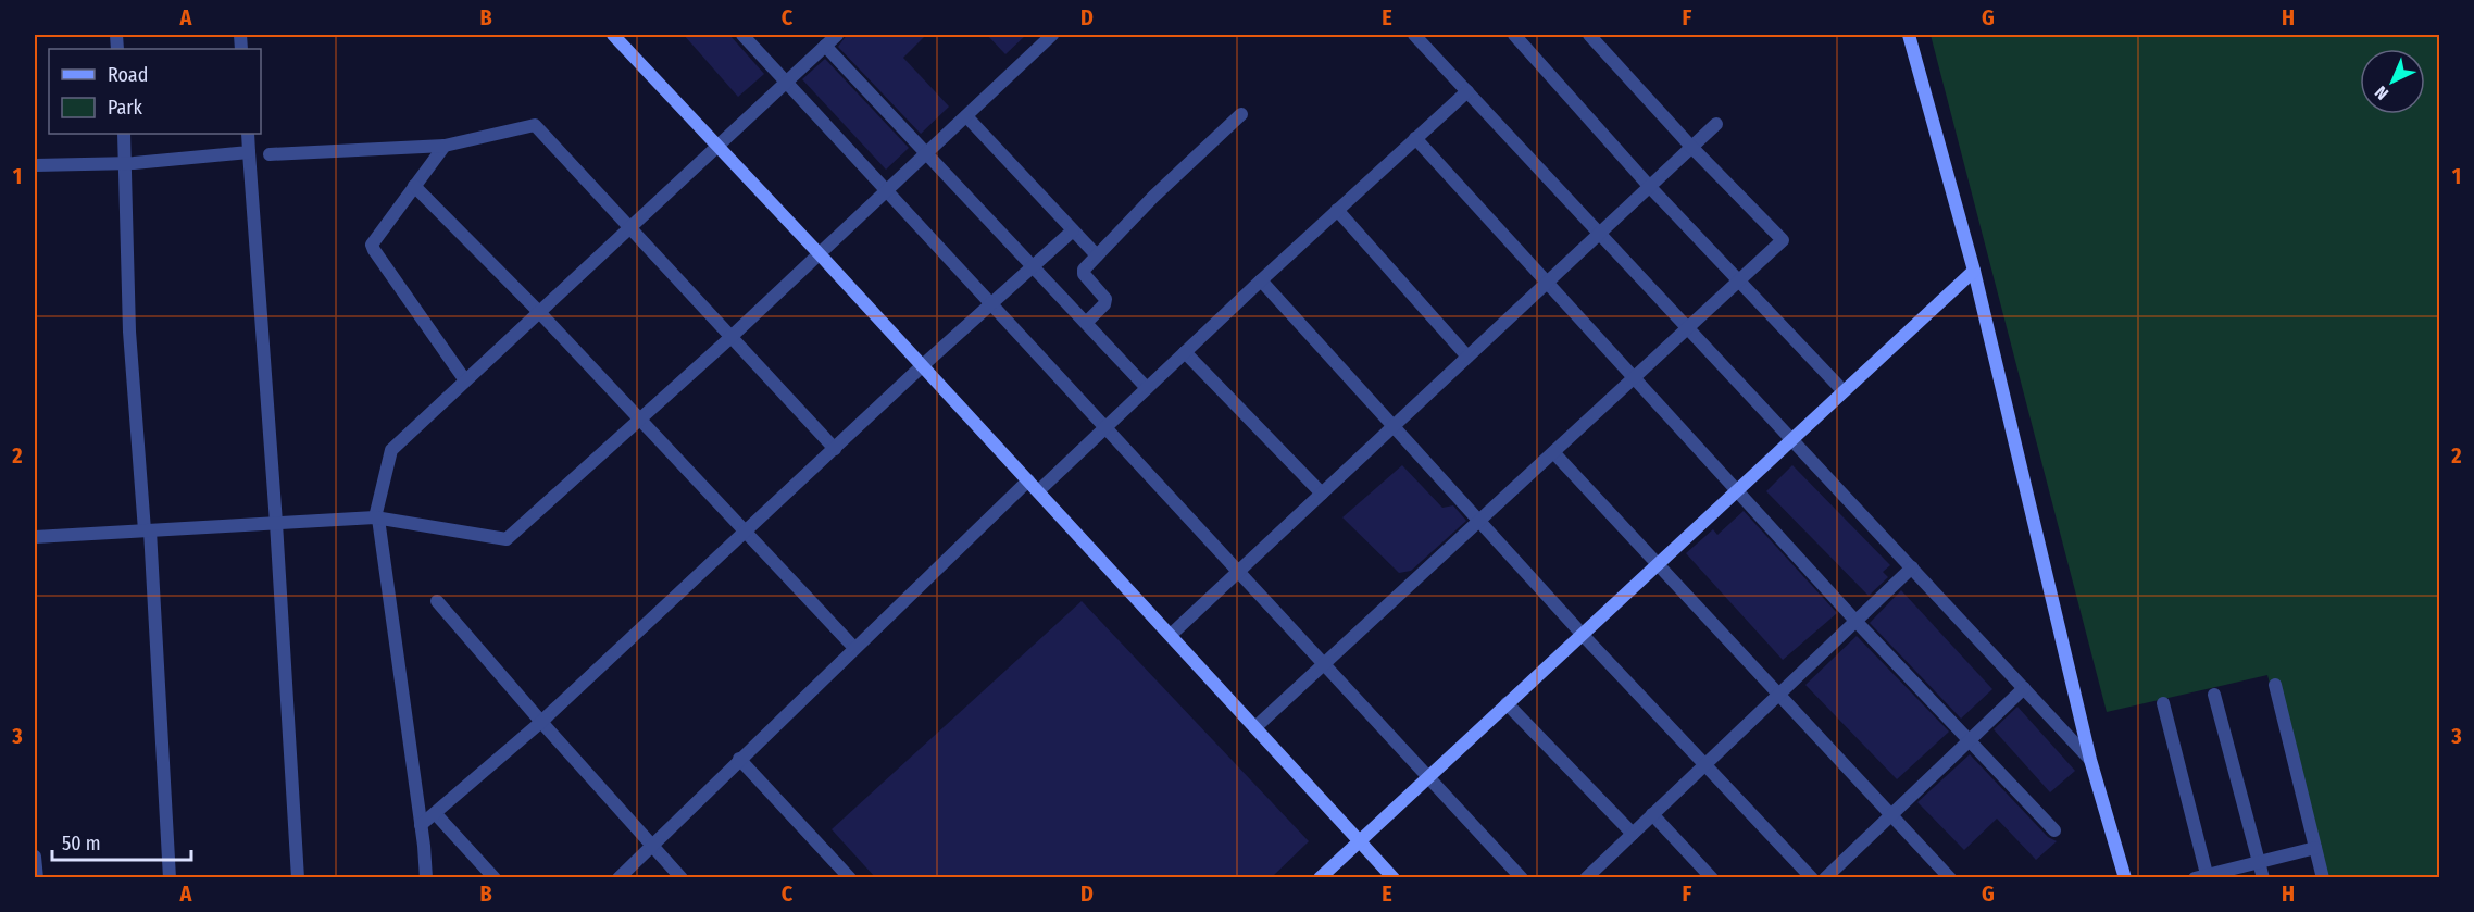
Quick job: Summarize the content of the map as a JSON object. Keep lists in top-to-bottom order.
{
  "legend": ["Road", "Park"],
  "scale_bar": "50 m",
  "north": "bottom left",
  "grid": {
    "columns": [
      "A",
      "B",
      "C",
      "D",
      "E",
      "F",
      "G",
      "H"
    ],
    "rows": ["1", "2", "3"]
  }
}
